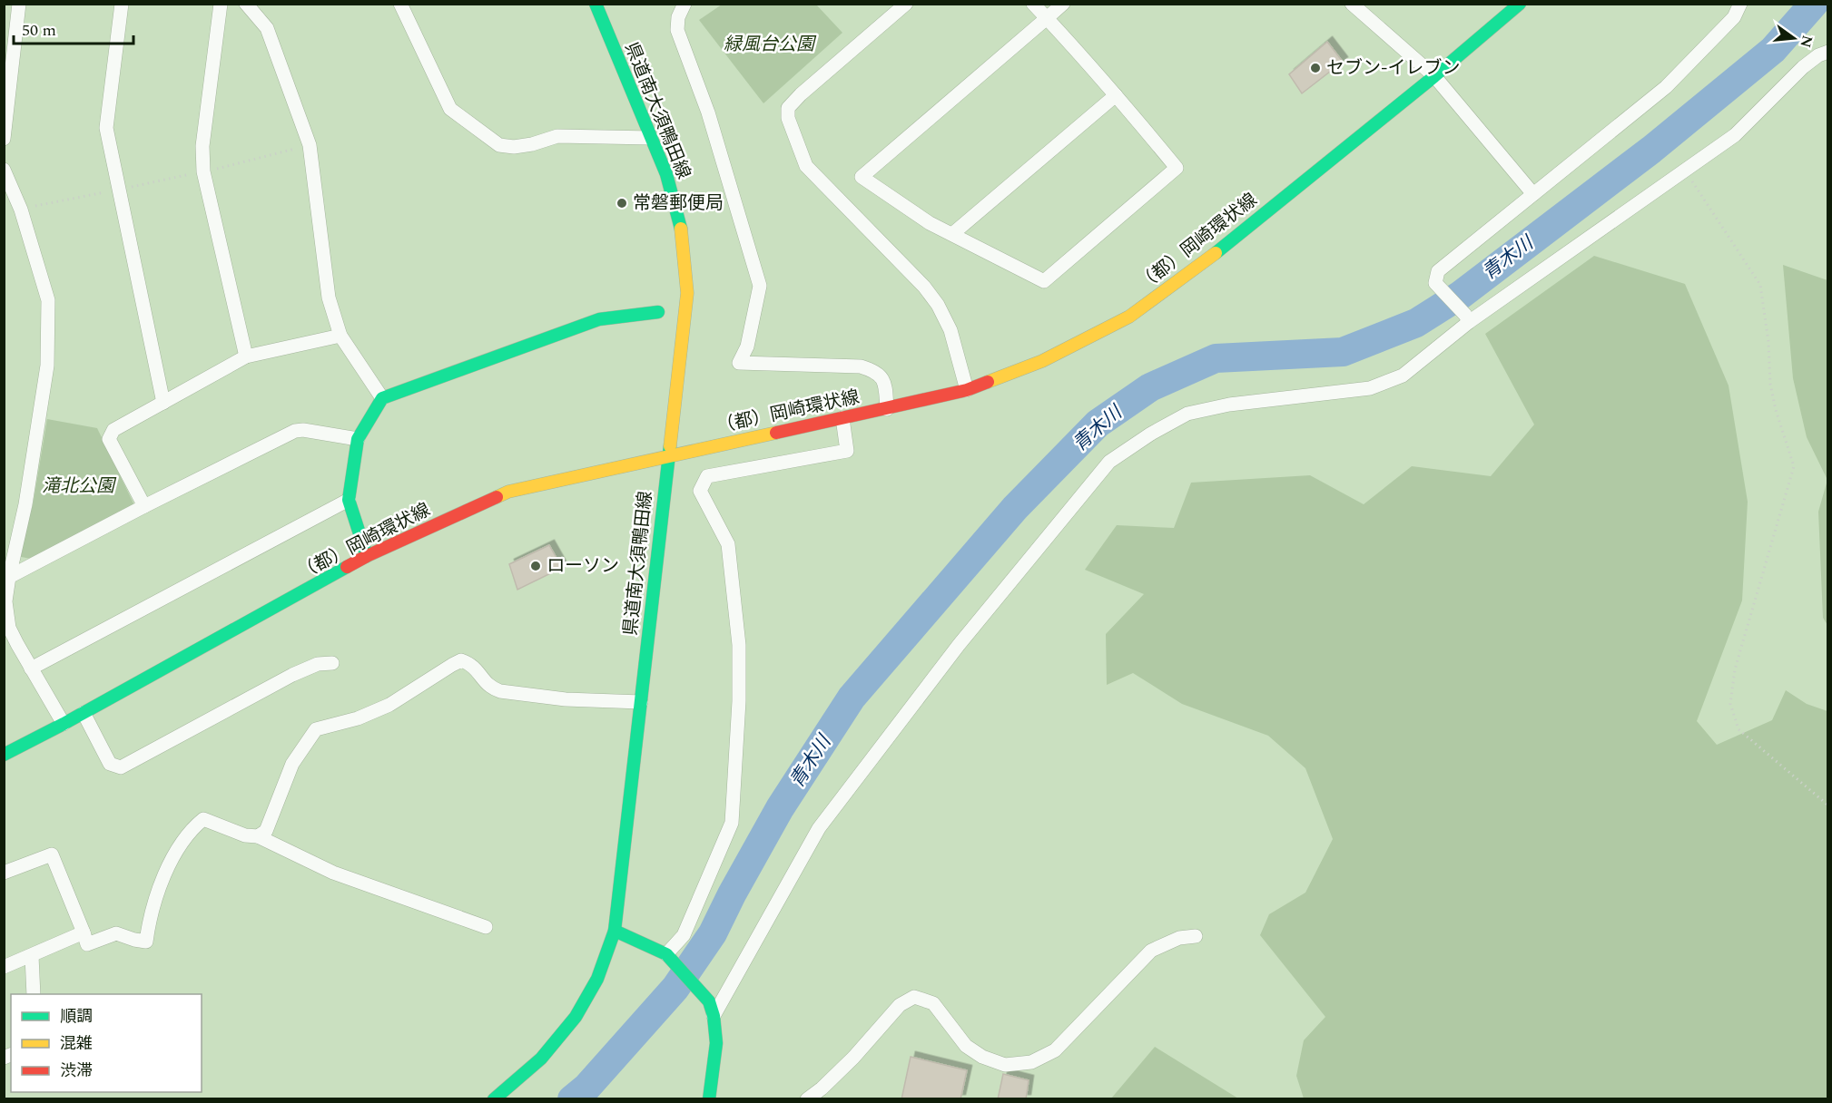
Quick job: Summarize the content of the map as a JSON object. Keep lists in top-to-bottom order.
{
  "streets": {
    "street": ["県道南大須鴨田線", "（都）岡崎環状線"]
  },
  "crossings": [
    ["県道南大須鴨田線", "（都）岡崎環状線"]
  ],
  "water": ["青木川"],
  "parks": ["緑風台公園", "滝北公園"],
  "places": ["セブン-イレブン", "常磐郵便局", "ローソン"],
  "legend": ["順調", "混雑", "渋滞"],
  "scale_bar": "50 m",
  "north": "right"
}
